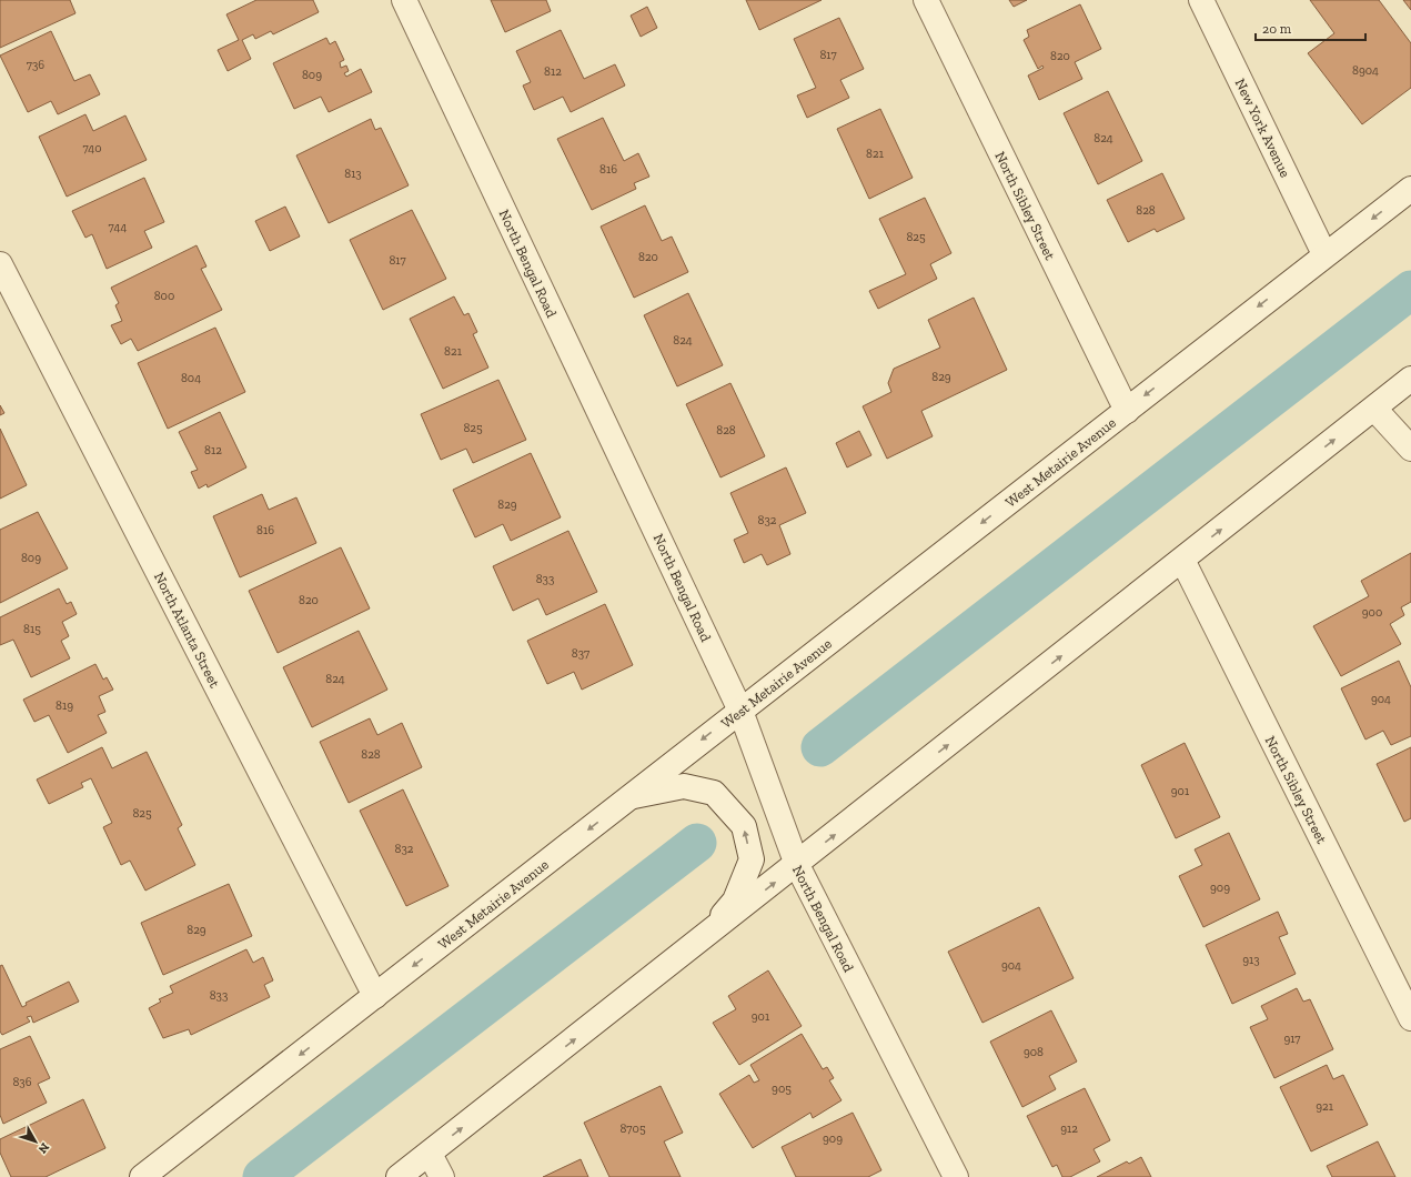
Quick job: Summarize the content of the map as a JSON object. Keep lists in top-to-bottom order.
{
  "streets": {
    "street": [
      "New York Avenue",
      "North Sibley Street",
      "North Bengal Road",
      "West Metairie Avenue",
      "North Atlanta Street"
    ]
  },
  "crossings": [
    ["New York Avenue", "West Metairie Avenue"],
    ["North Sibley Street", "West Metairie Avenue"],
    ["North Bengal Road", "West Metairie Avenue"],
    ["West Metairie Avenue", "North Atlanta Street"]
  ],
  "house_numbers": [
    "817",
    "820",
    "736",
    "8904",
    "812",
    "809",
    "824",
    "740",
    "821",
    "816",
    "813",
    "828",
    "744",
    "825",
    "820",
    "817",
    "800",
    "824",
    "821",
    "829",
    "804",
    "825",
    "828",
    "812",
    "829",
    "832",
    "816",
    "809",
    "833",
    "820",
    "900",
    "815",
    "837",
    "824",
    "904",
    "819",
    "828",
    "901",
    "825",
    "832",
    "909",
    "829",
    "913",
    "904",
    "833",
    "901",
    "917",
    "908",
    "836",
    "905",
    "921",
    "8705",
    "912",
    "909"
  ],
  "scale_bar": "20 m",
  "north": "bottom right"
}
